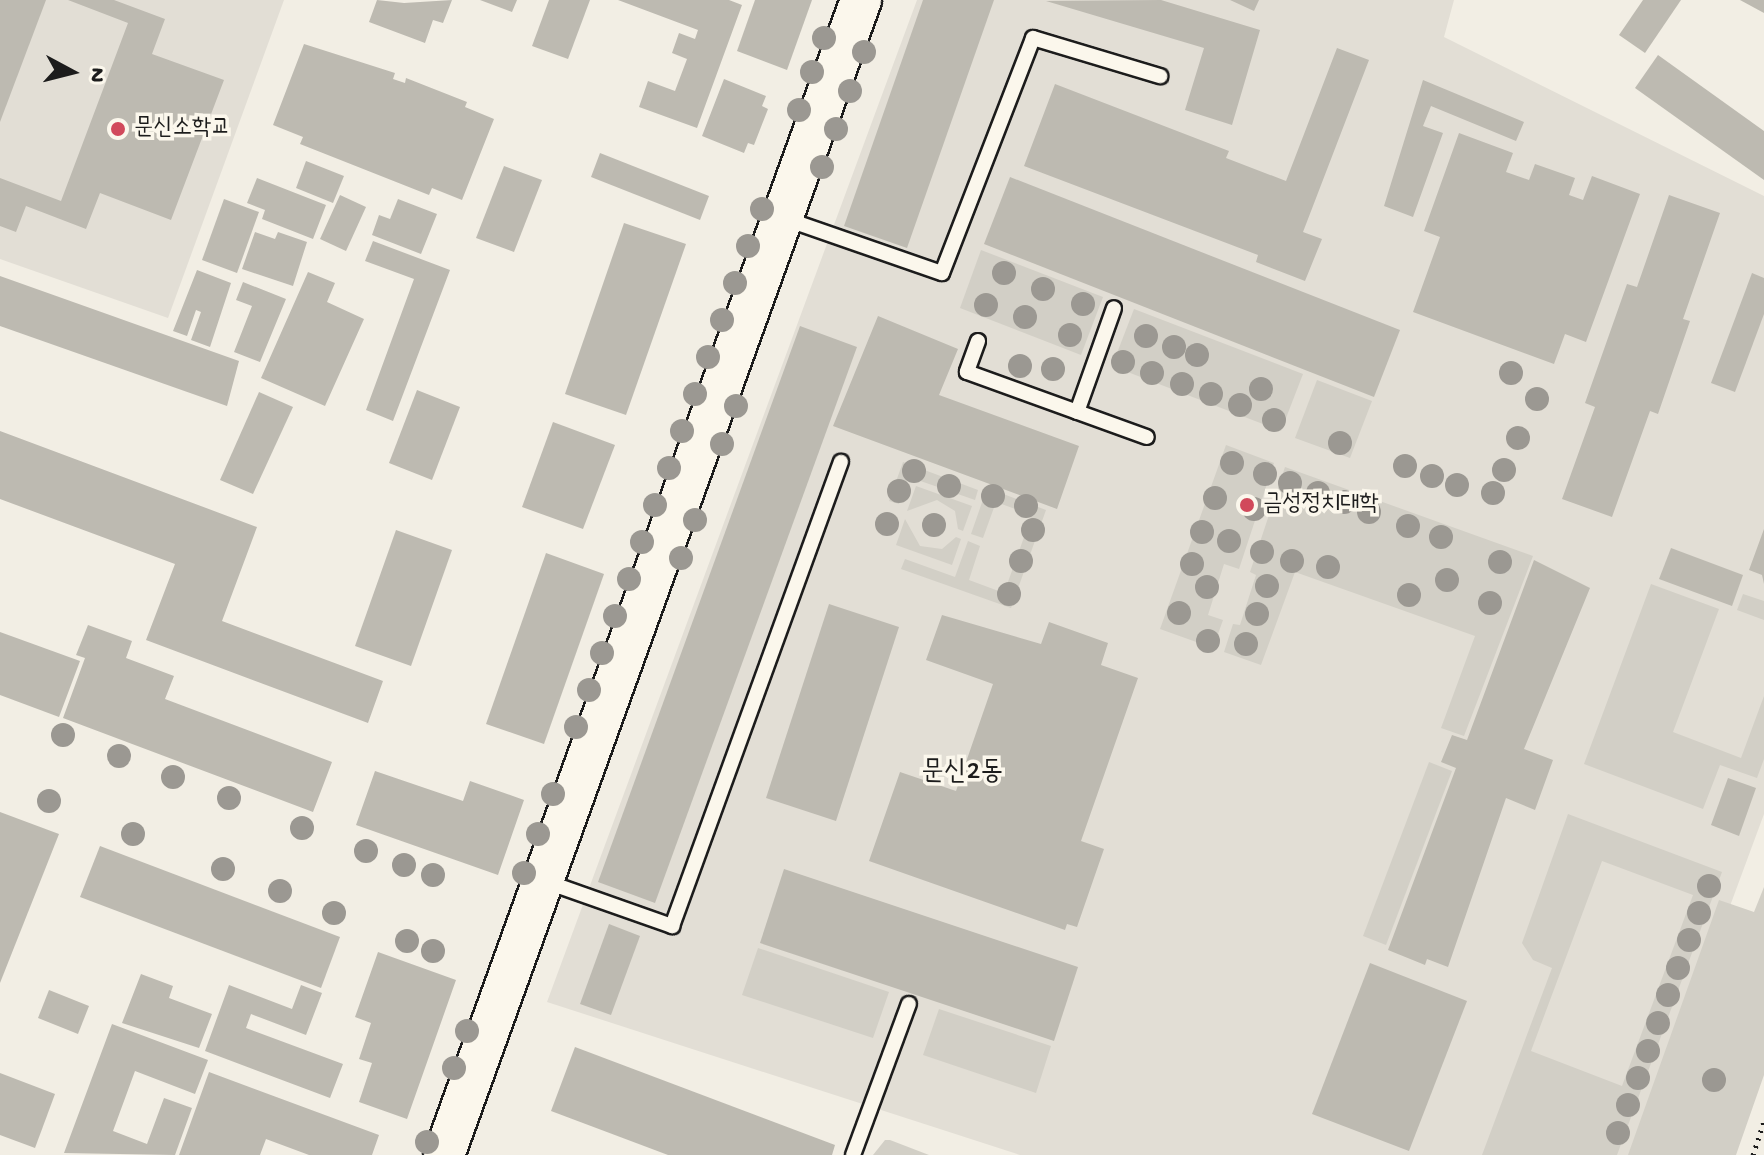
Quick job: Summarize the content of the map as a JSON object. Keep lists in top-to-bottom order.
{
  "districts": ["문신2동"],
  "places": ["문신소학교", "금성정치대학"],
  "north": "right"
}
